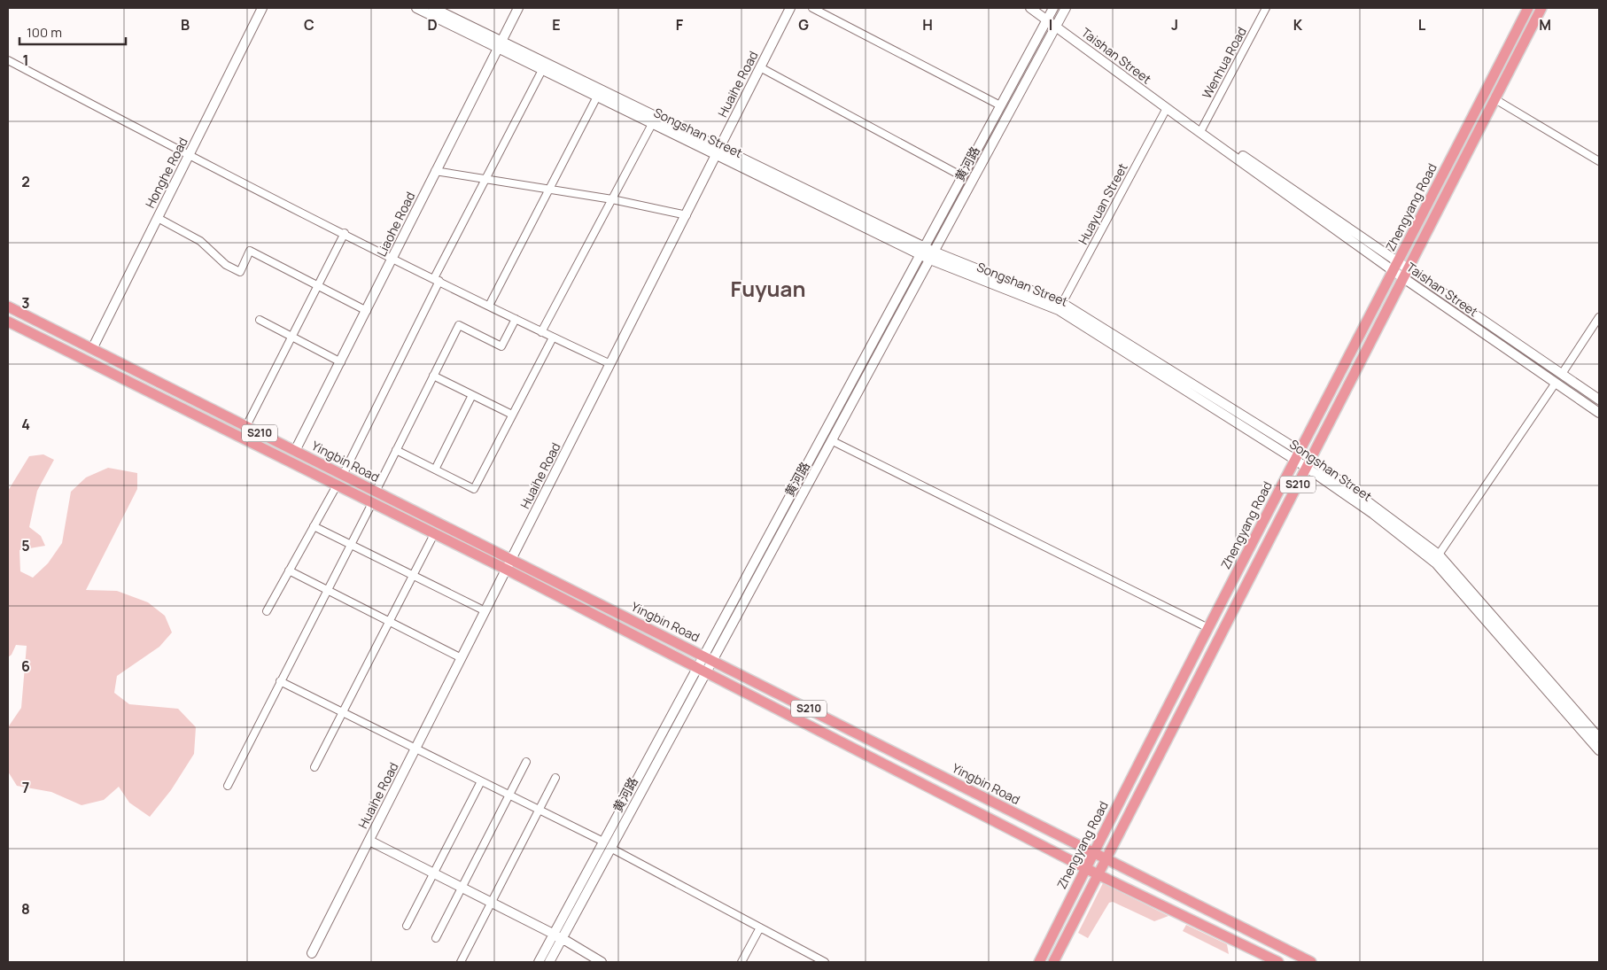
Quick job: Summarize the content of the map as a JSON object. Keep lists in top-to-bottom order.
{
  "streets": {
    "main road": [
      "Taishan Street",
      "Huaihe Road",
      "Songshan Street",
      "黄河路",
      "Honghe Road",
      "Zhengyang Road",
      "Liaohe Road",
      "S210",
      "Yingbin Road"
    ],
    "street": ["Wenhua Road", "Huayuan Street"]
  },
  "crossings": [
    ["Taishan Street", "Wenhua Road"],
    ["Taishan Street", "黄河路"],
    ["Taishan Street", "Huayuan Street"],
    ["Taishan Street", "Zhengyang Road"],
    ["Huaihe Road", "Songshan Street"],
    ["Huaihe Road", "Yingbin Road"],
    ["Songshan Street", "黄河路"],
    ["Songshan Street", "Huayuan Street"],
    ["Songshan Street", "Zhengyang Road"],
    ["Songshan Street", "Liaohe Road"],
    ["黄河路", "Yingbin Road"],
    ["Honghe Road", "Yingbin Road"],
    ["Zhengyang Road", "Yingbin Road"],
    ["Liaohe Road", "Yingbin Road"]
  ],
  "districts": ["Fuyuan"],
  "scale_bar": "100 m",
  "grid": {
    "columns": [
      "B",
      "C",
      "D",
      "E",
      "F",
      "G",
      "H",
      "I",
      "J",
      "K",
      "L",
      "M"
    ],
    "rows": [
      "1",
      "2",
      "3",
      "4",
      "5",
      "6",
      "7",
      "8"
    ]
  }
}
